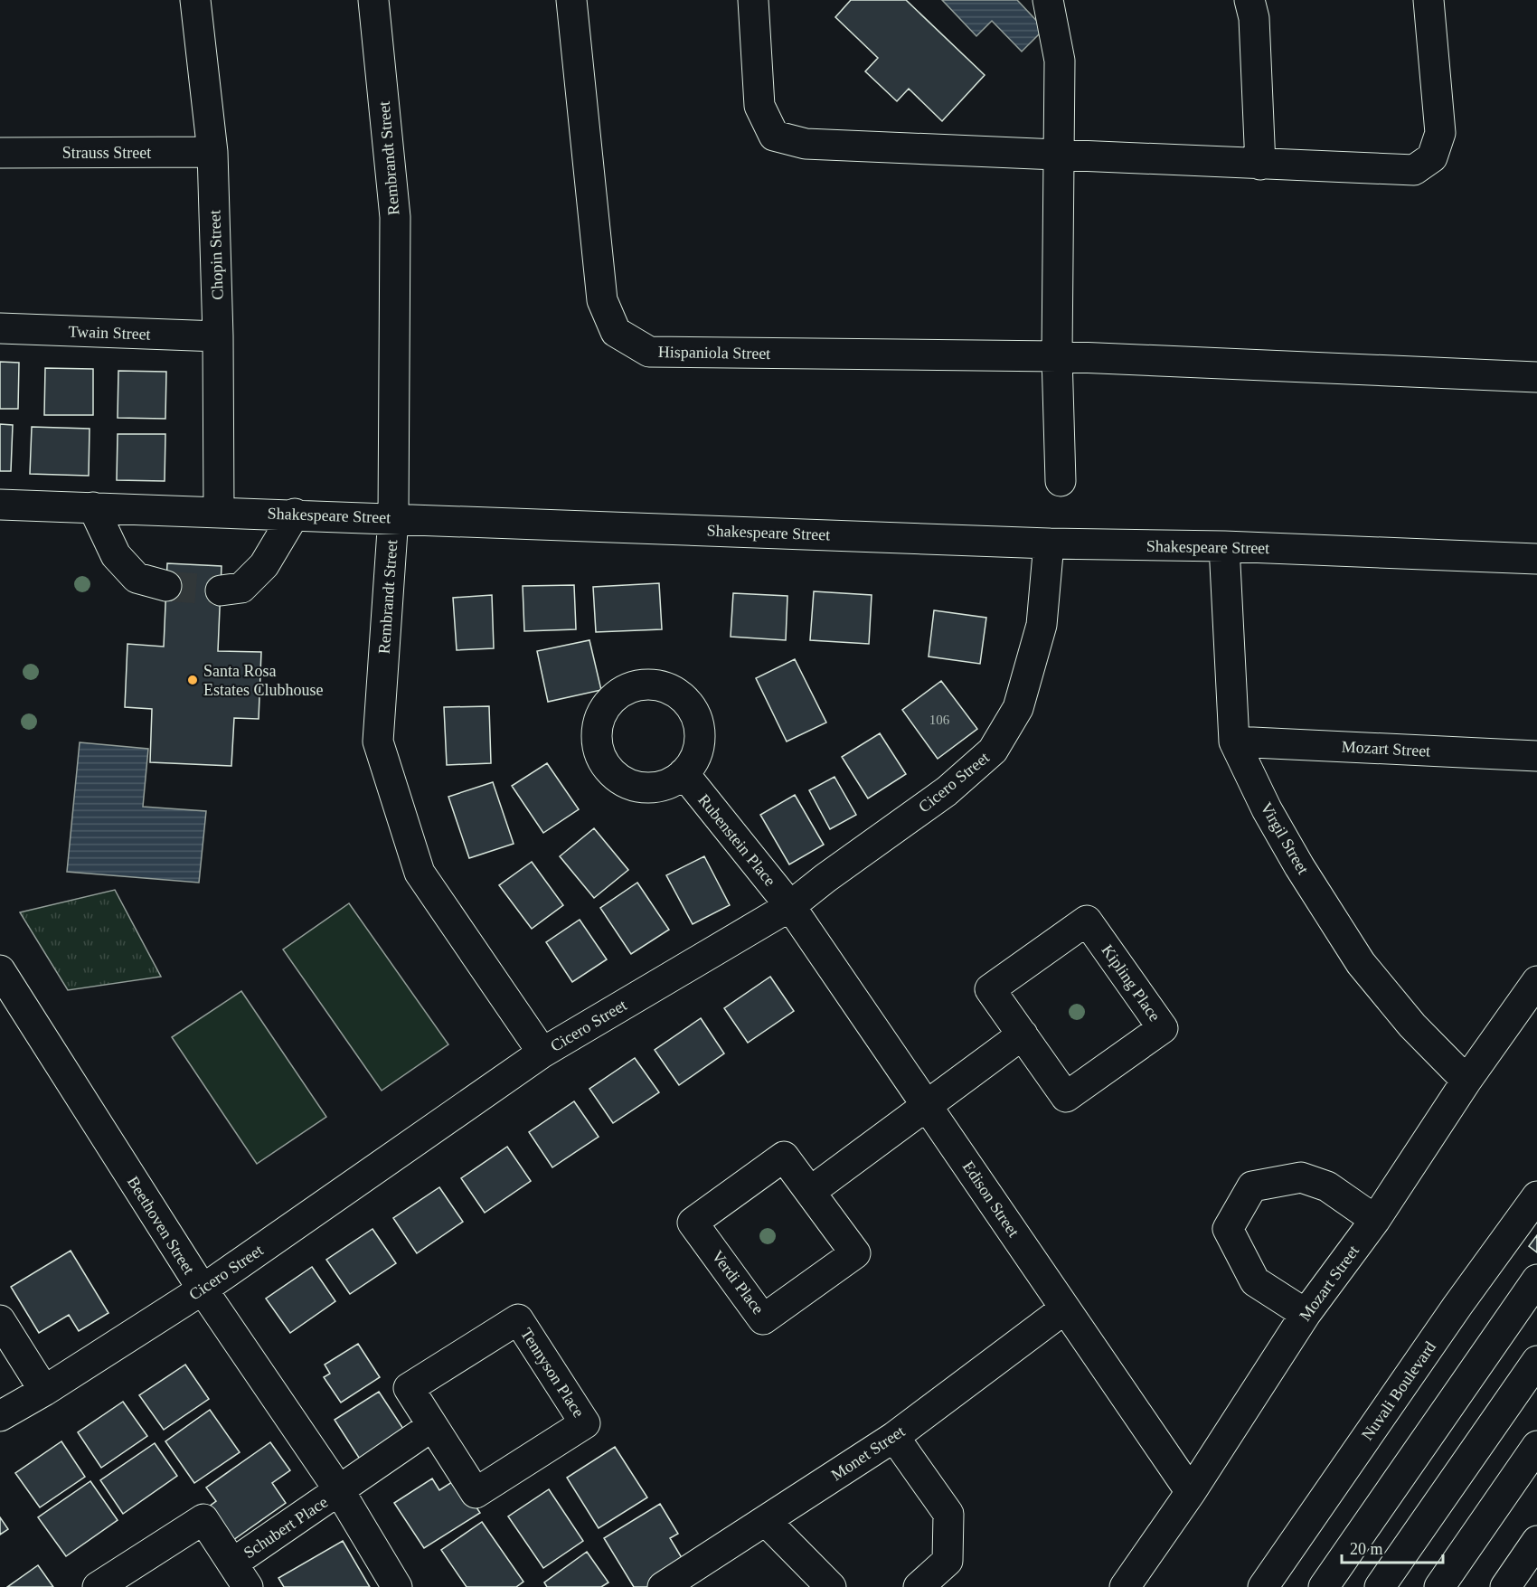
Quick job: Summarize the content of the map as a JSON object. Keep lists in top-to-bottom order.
{
  "streets": {
    "main road": [
      "Strauss Street",
      "Rembrandt Street",
      "Chopin Street",
      "Twain Street",
      "Hispaniola Street",
      "Shakespeare Street",
      "Mozart Street",
      "Cicero Street",
      "Virgil Street",
      "Rubenstein Place",
      "Kipling Place",
      "Edison Street",
      "Beethoven Street",
      "Verdi Place",
      "Tennyson Place",
      "Nuvali Boulevard",
      "Monet Street",
      "Schubert Place"
    ]
  },
  "crossings": [
    ["Strauss Street", "Chopin Street"],
    ["Rembrandt Street", "Shakespeare Street"],
    ["Rembrandt Street", "Cicero Street"],
    ["Chopin Street", "Twain Street"],
    ["Chopin Street", "Shakespeare Street"],
    ["Shakespeare Street", "Cicero Street"],
    ["Shakespeare Street", "Virgil Street"],
    ["Mozart Street", "Virgil Street"],
    ["Mozart Street", "Edison Street"],
    ["Cicero Street", "Rubenstein Place"],
    ["Cicero Street", "Edison Street"],
    ["Cicero Street", "Beethoven Street"],
    ["Rubenstein Place", "Edison Street"],
    ["Edison Street", "Monet Street"],
    ["Beethoven Street", "Schubert Place"]
  ],
  "places": ["Santa Rosa Estates Clubhouse"],
  "house_numbers": ["106"],
  "scale_bar": "20 m"
}
